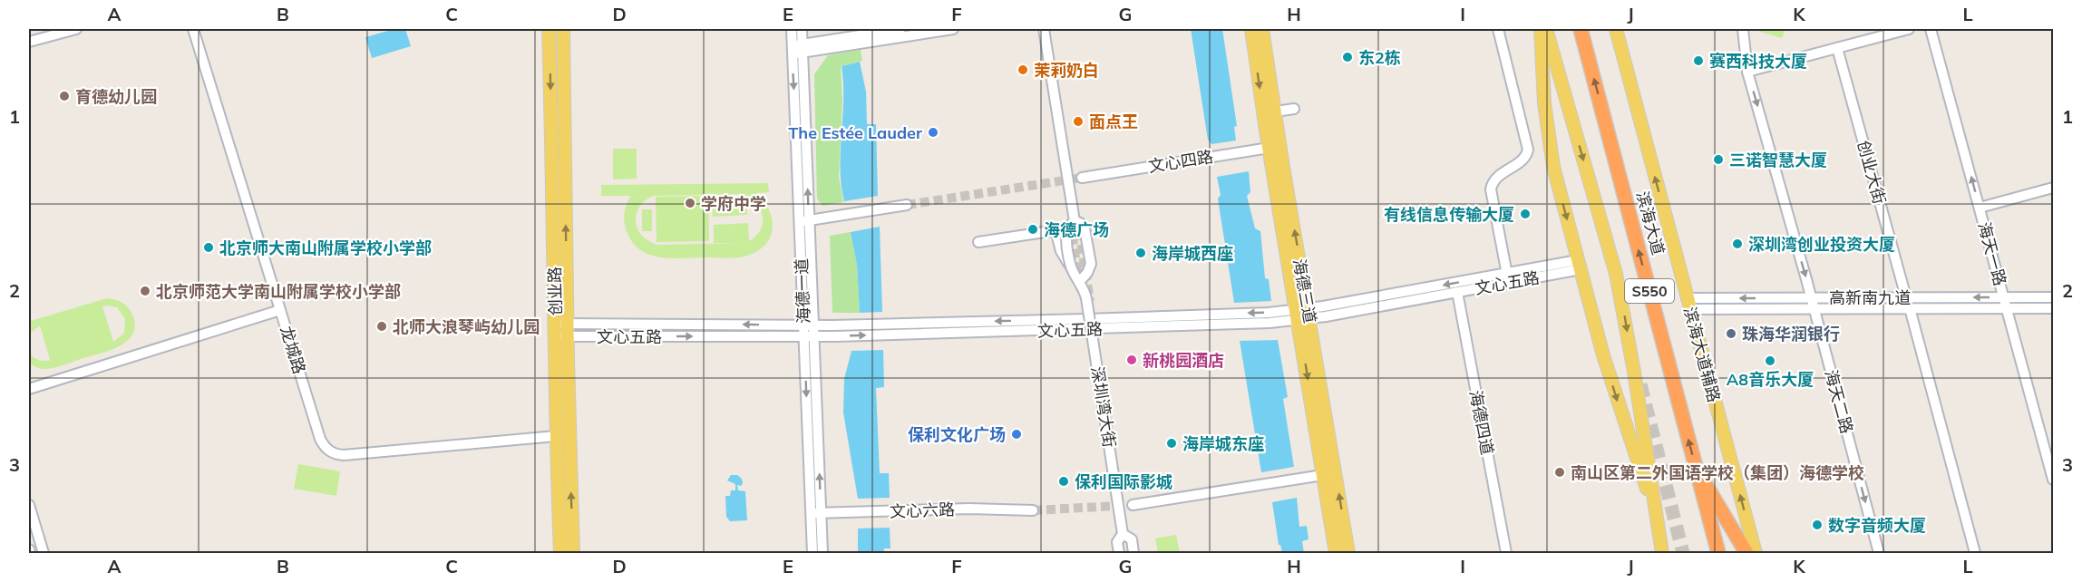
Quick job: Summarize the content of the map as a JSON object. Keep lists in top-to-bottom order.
{
  "streets": {
    "highway": ["滨海大道", "S550"],
    "main road": ["创业路", "海德三道", "滨海大道辅路"],
    "street": [
      "文心四路",
      "创业大街",
      "海天一路",
      "文心五路",
      "海德一道",
      "高新南九道",
      "龙城路",
      "海天二路",
      "深圳湾大街",
      "海德四道",
      "文心六路"
    ]
  },
  "crossings": [
    ["文心四路", "海德三道"],
    ["创业大街", "高新南九道"],
    ["海天一路", "高新南九道"],
    ["文心五路", "创业路"],
    ["文心五路", "海德一道"],
    ["文心五路", "海德三道"],
    ["文心五路", "海德四道"],
    ["创业路", "龙城路"],
    ["海德一道", "文心六路"],
    ["高新南九道", "滨海大道辅路"],
    ["高新南九道", "海天二路"]
  ],
  "one_way": ["滨海大道", "海天一路", "海天二路"],
  "places": [
    "东2栋",
    "赛西科技大厦",
    "茉莉奶白",
    "育德幼儿园",
    "面点王",
    "The Estée Lauder",
    "三诺智慧大厦",
    "学府中学",
    "有线信息传输大厦",
    "海德广场",
    "深圳湾创业投资大厦",
    "北京师大南山附属学校小学部",
    "海岸城西座",
    "北京师范大学南山附属学校小学部",
    "北师大浪琴屿幼儿园",
    "珠海华润银行",
    "新桃园酒店",
    "A8音乐大厦",
    "保利文化广场",
    "海岸城东座",
    "南山区第二外国语学校（集团）海德学校",
    "保利国际影城",
    "数字音频大厦"
  ],
  "grid": {
    "columns": [
      "A",
      "B",
      "C",
      "D",
      "E",
      "F",
      "G",
      "H",
      "I",
      "J",
      "K",
      "L"
    ],
    "rows": ["1", "2", "3"]
  }
}
